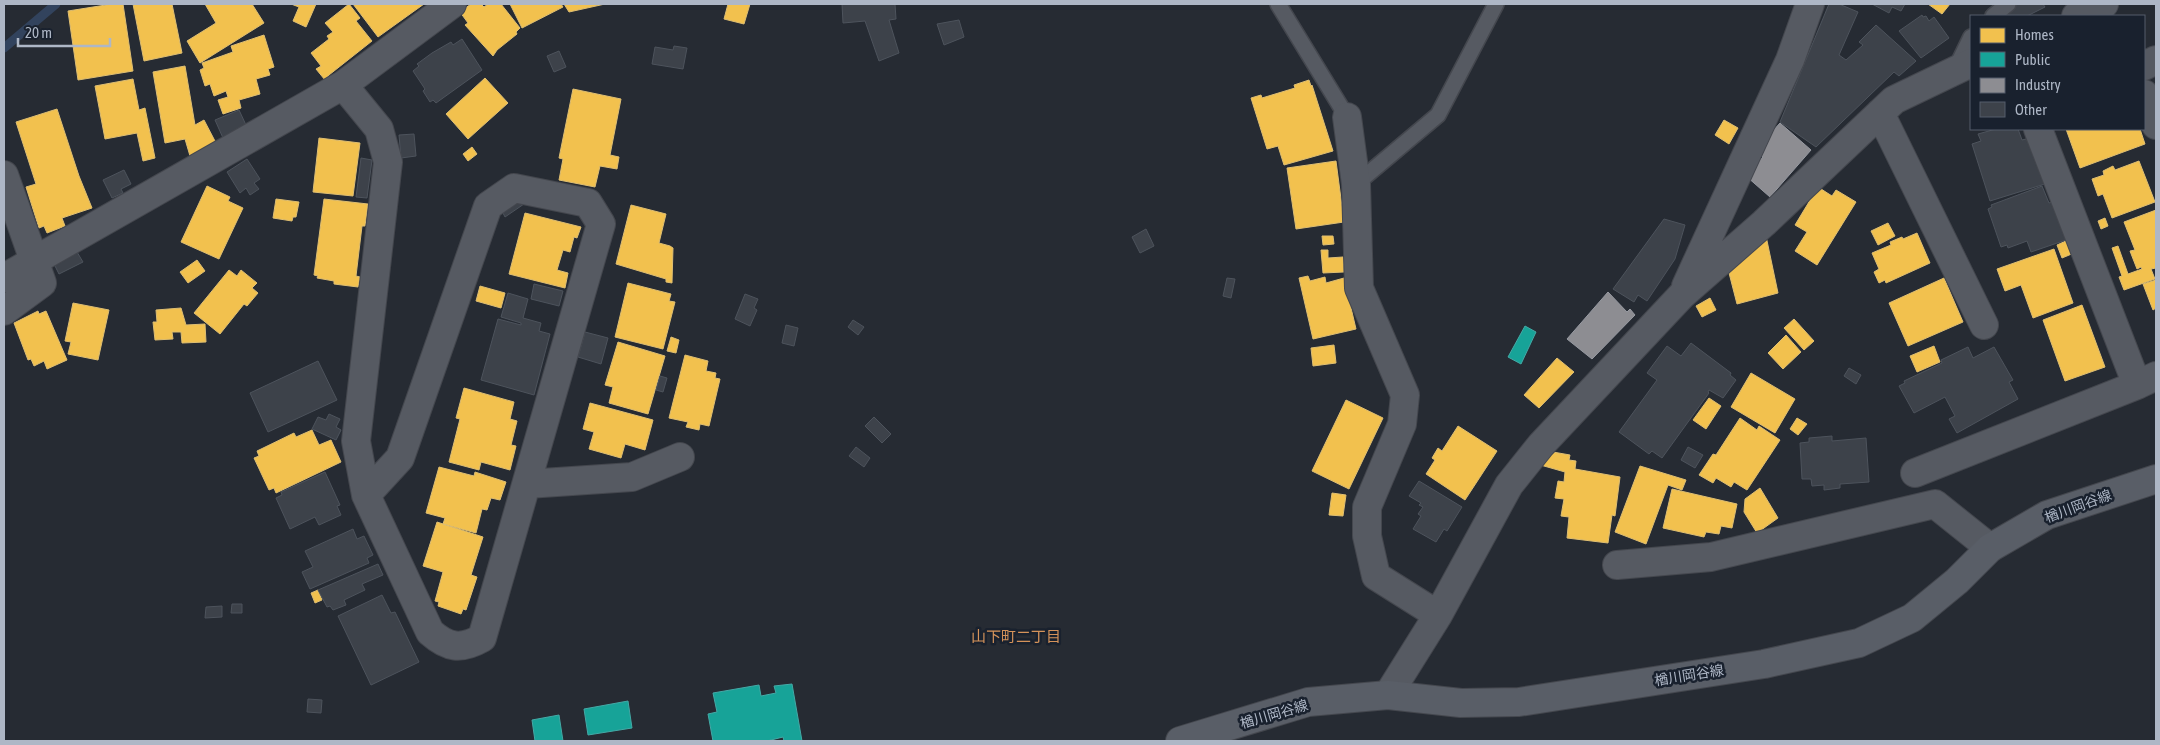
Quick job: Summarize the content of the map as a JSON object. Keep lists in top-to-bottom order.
{
  "streets": {
    "main road": ["楢川岡谷線"]
  },
  "districts": ["山下町二丁目"],
  "legend": [
    "Homes",
    "Public",
    "Industry",
    "Other"
  ],
  "scale_bar": "20 m"
}
